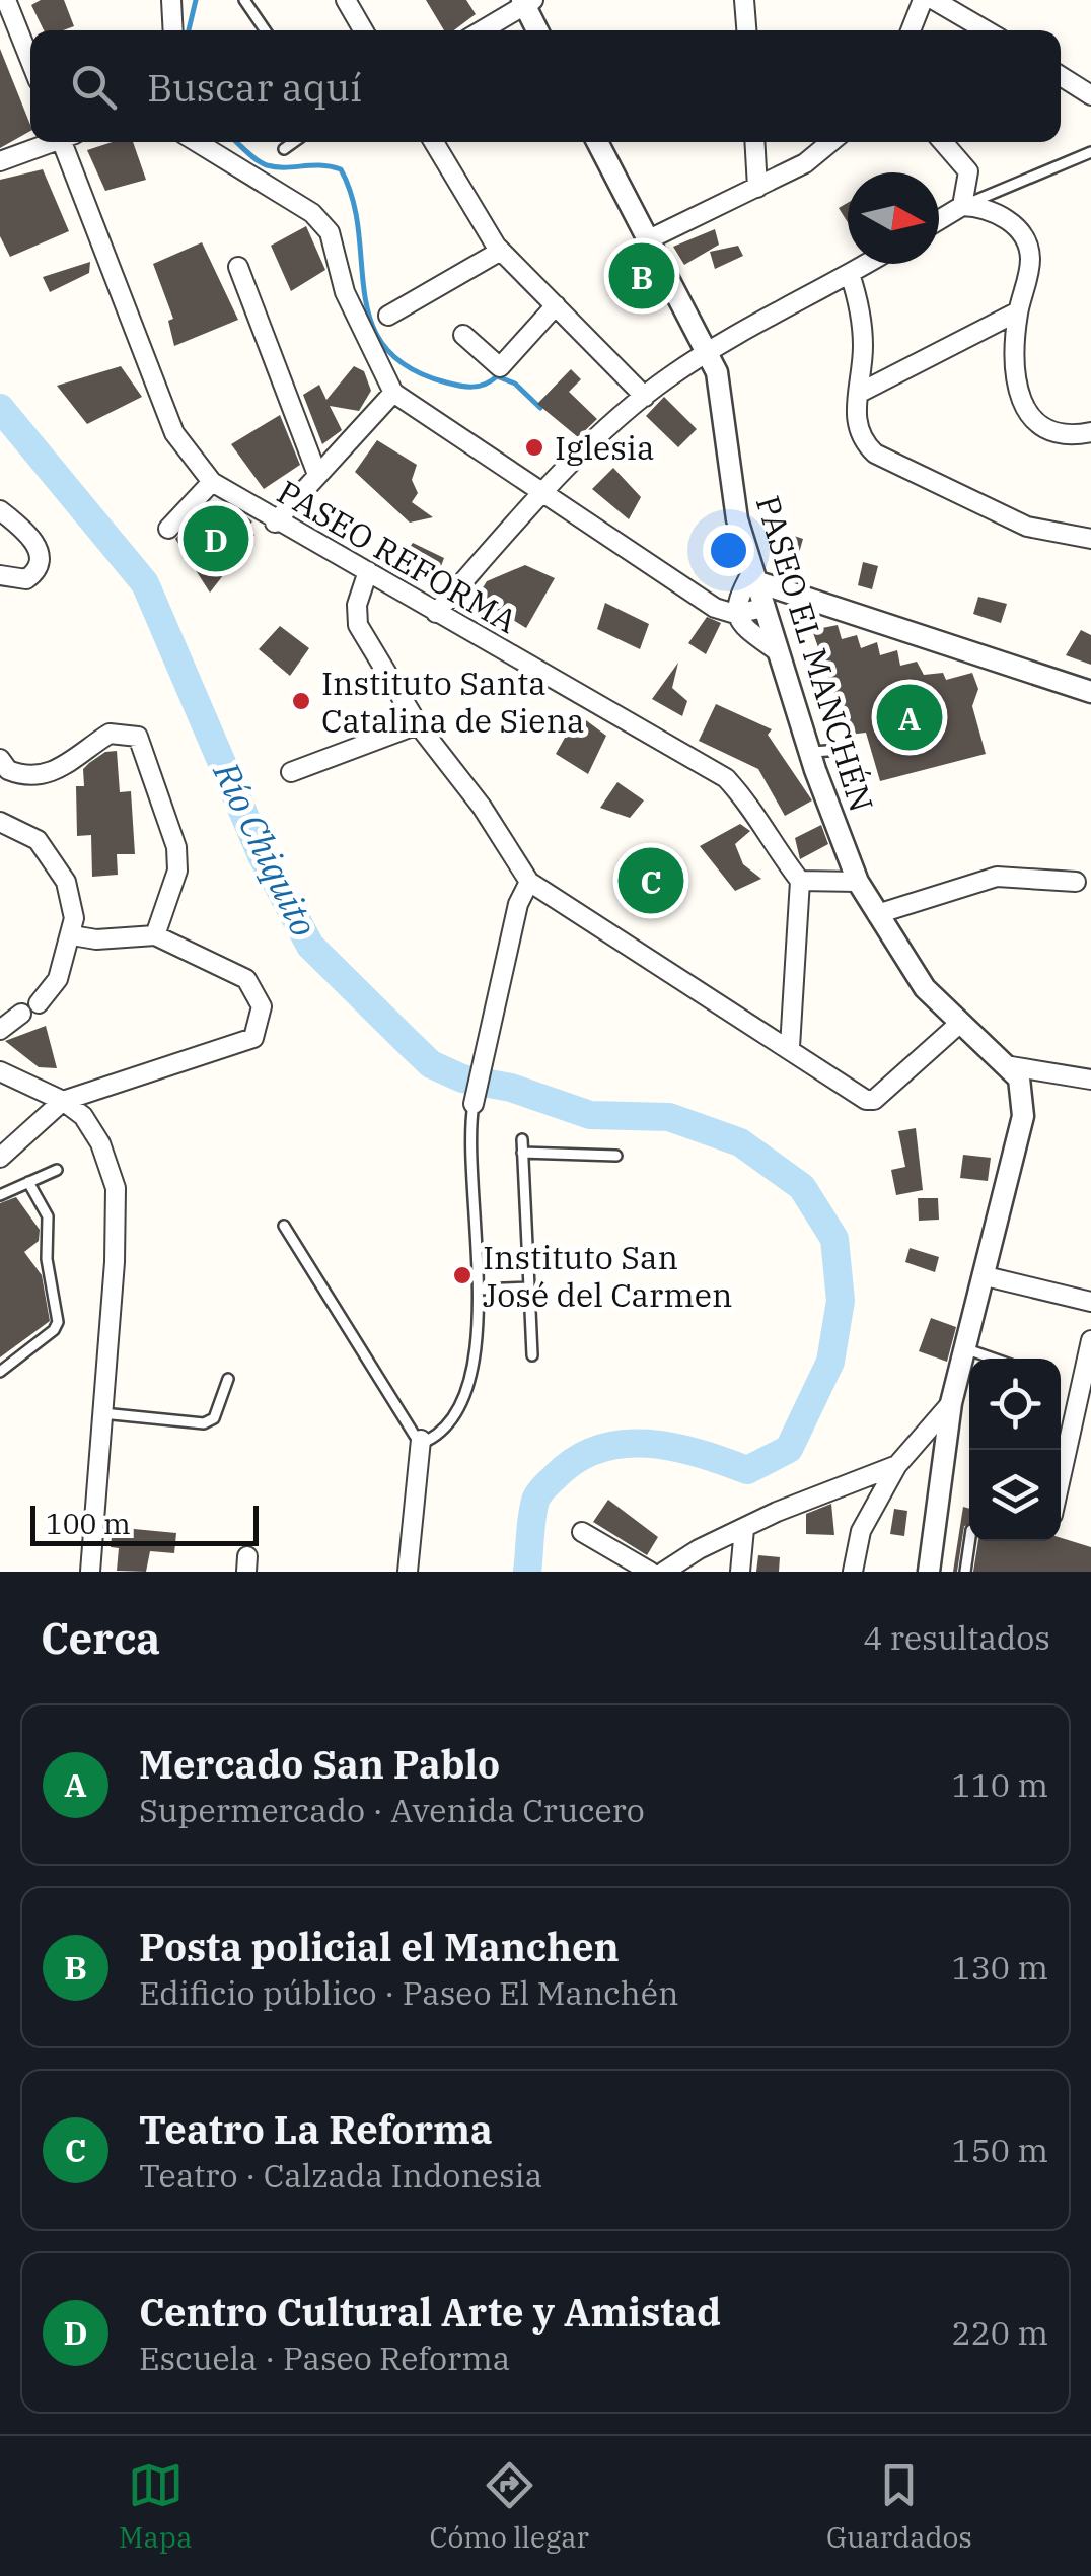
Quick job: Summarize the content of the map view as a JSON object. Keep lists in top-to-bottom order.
{
  "streets": {
    "street": ["PASEO REFORMA", "PASEO EL MANCHÉN"]
  },
  "water": ["Río Chiquito"],
  "places": ["Iglesia", "Instituto Santa Catalina de Siena", "Instituto San José del Carmen"],
  "scale_bar": "100 m",
  "north": "right",
  "page": {
    "search": "Buscar aquí",
    "pins": [
      "B",
      "D",
      "A",
      "C"
    ],
    "scale": "100 m",
    "heading": ["Cerca", "4 resultados"],
    "list": [
      {
        "mark": "A",
        "name": "Mercado San Pablo",
        "note": "Supermercado · Avenida Crucero",
        "value": "110 m"
      },
      {
        "mark": "B",
        "name": "Posta policial el Manchen",
        "note": "Edificio público · Paseo El Manchén",
        "value": "130 m"
      },
      {
        "mark": "C",
        "name": "Teatro La Reforma",
        "note": "Teatro · Calzada Indonesia",
        "value": "150 m"
      },
      {
        "mark": "D",
        "name": "Centro Cultural Arte y Amistad",
        "note": "Escuela · Paseo Reforma",
        "value": "220 m"
      }
    ],
    "nav": ["Mapa", "Cómo llegar", "Guardados"]
  }
}
